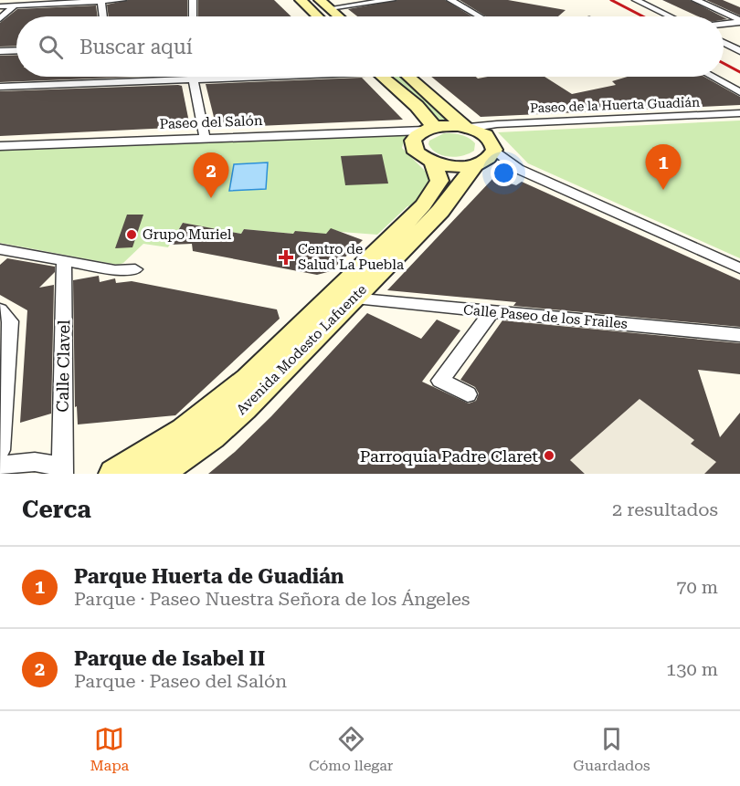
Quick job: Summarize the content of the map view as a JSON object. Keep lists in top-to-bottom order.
{
  "streets": {
    "main road": ["Avenida Modesto Lafuente"],
    "street": [
      "Paseo de la Huerta Guadián",
      "Paseo del Salón",
      "Calle Paseo de los Frailes",
      "Calle Clavel"
    ]
  },
  "crossings": [
    ["Calle Paseo de los Frailes", "Avenida Modesto Lafuente"]
  ],
  "places": {
    "other": ["Grupo Muriel", "Parroquia Padre Claret"],
    "health": ["Centro de Salud La Puebla"]
  },
  "page": {
    "search": "Buscar aquí",
    "pins": ["1", "2"],
    "heading": ["Cerca", "2 resultados"],
    "list": [
      {
        "mark": "1",
        "name": "Parque Huerta de Guadián",
        "note": "Parque · Paseo Nuestra Señora de los Ángeles",
        "value": "70 m"
      },
      {
        "mark": "2",
        "name": "Parque de Isabel II",
        "note": "Parque · Paseo del Salón",
        "value": "130 m"
      }
    ],
    "nav": ["Mapa", "Cómo llegar", "Guardados"]
  }
}
